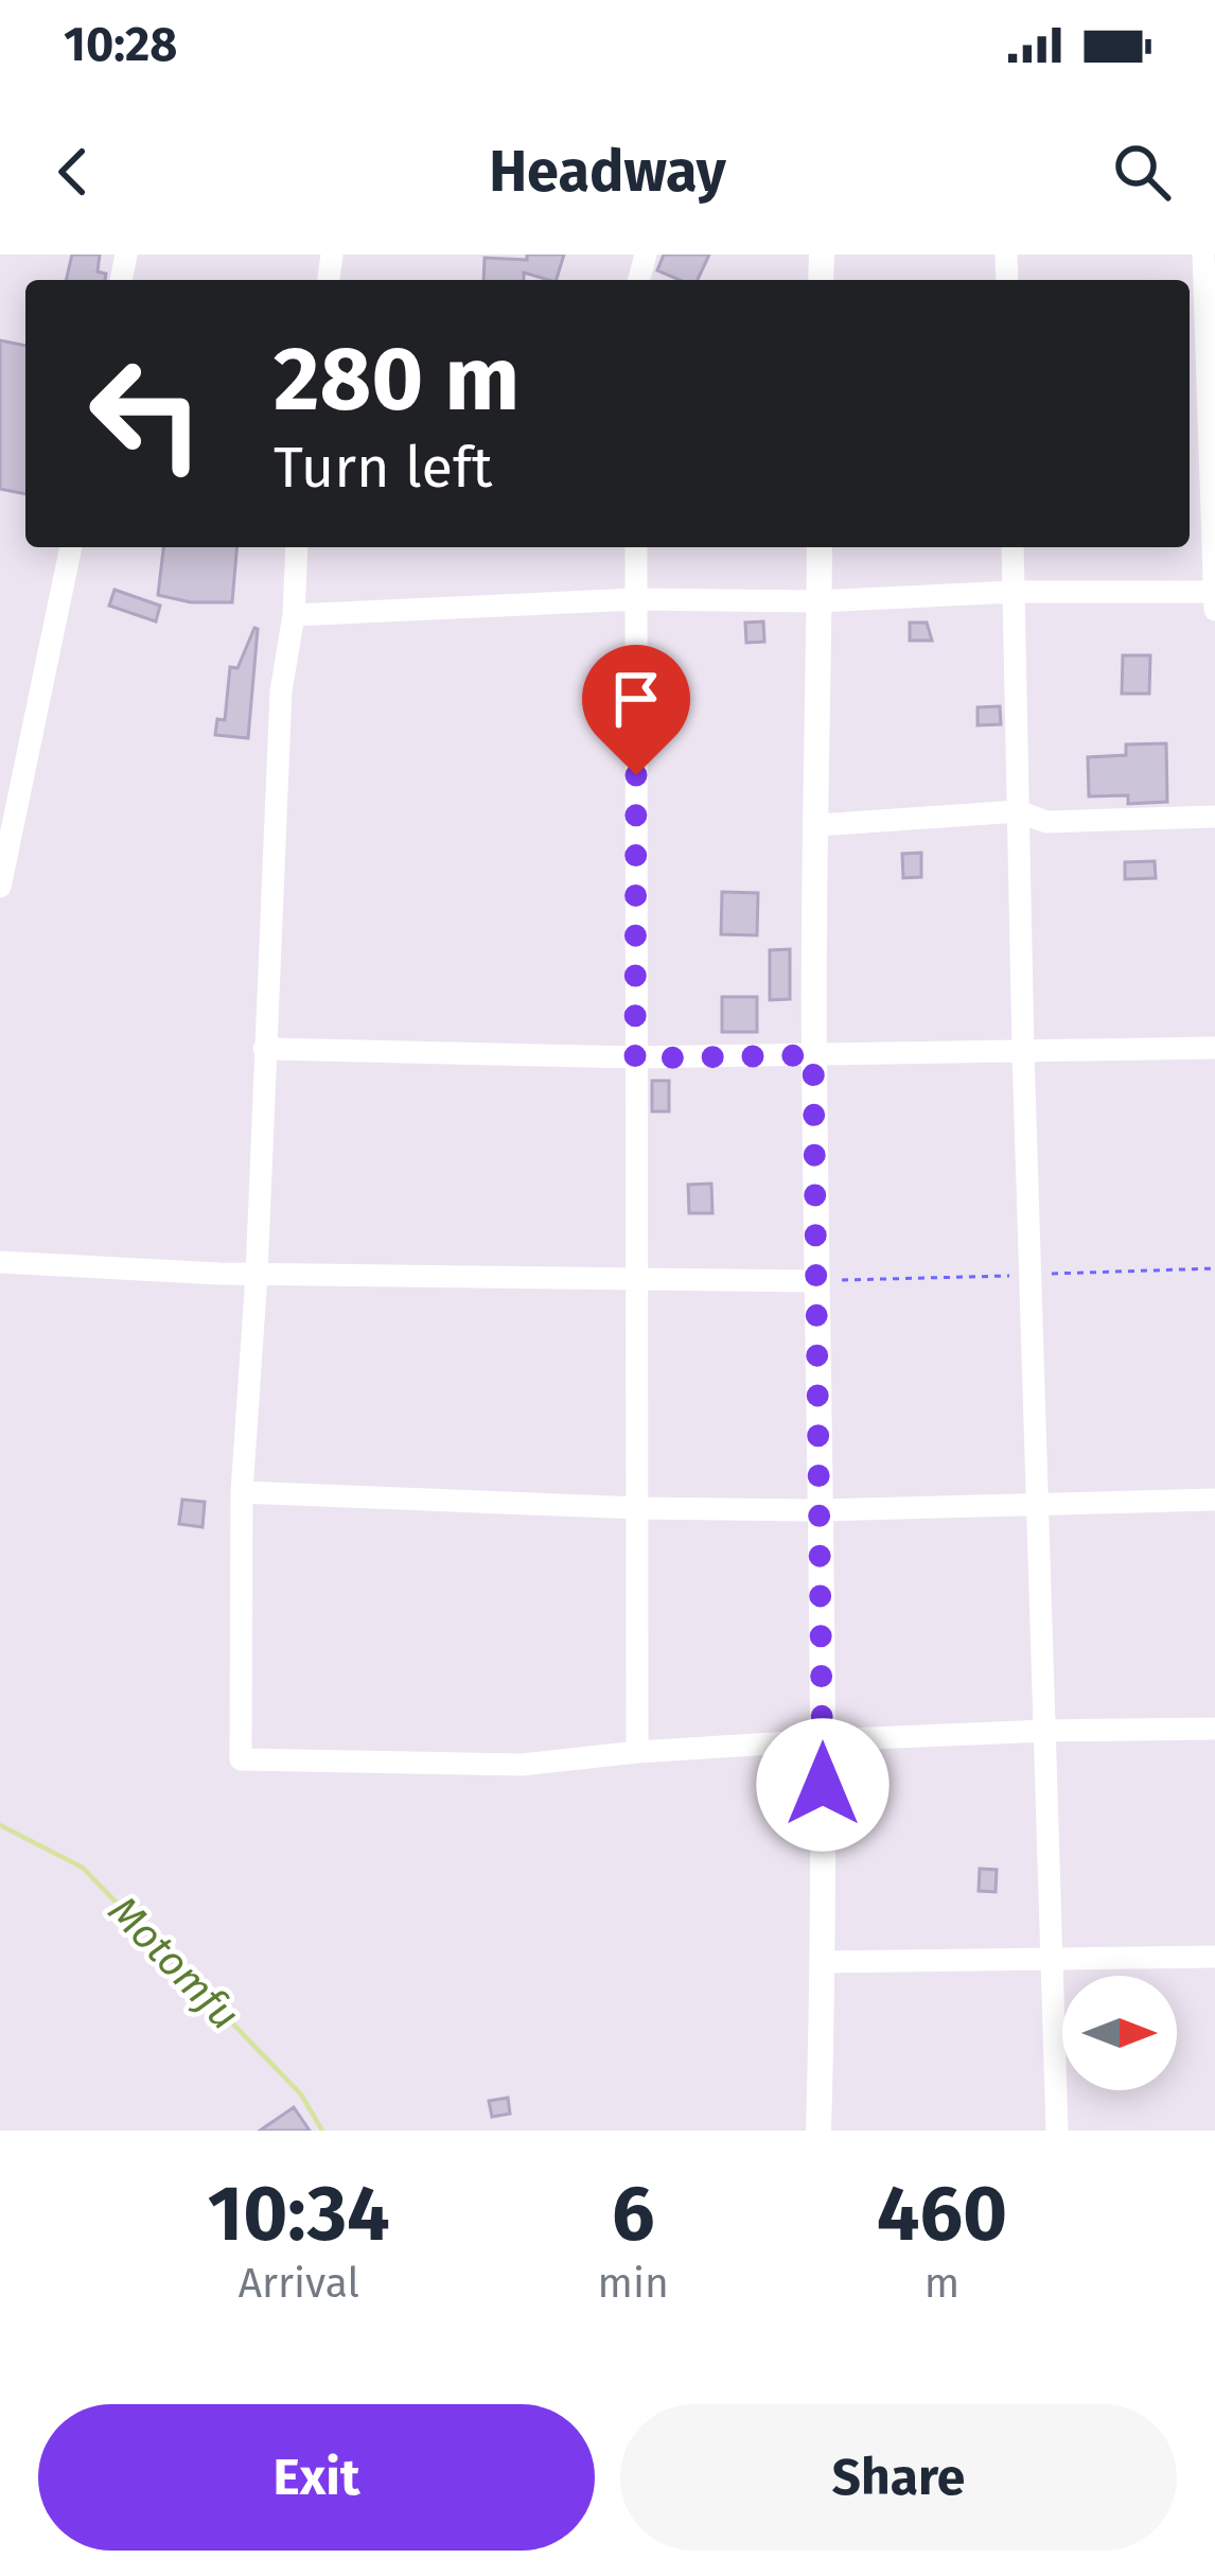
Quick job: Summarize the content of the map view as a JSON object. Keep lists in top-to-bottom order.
{
  "water": ["Motomfu"],
  "north": "right",
  "page": {
    "status": "10:28",
    "header": "Headway",
    "turn": ["280 m", "Turn left"],
    "eta": [
      "10:34",
      "Arrival",
      "6",
      "min",
      "460",
      "m"
    ],
    "buttons": ["Exit", "Share"]
  }
}
